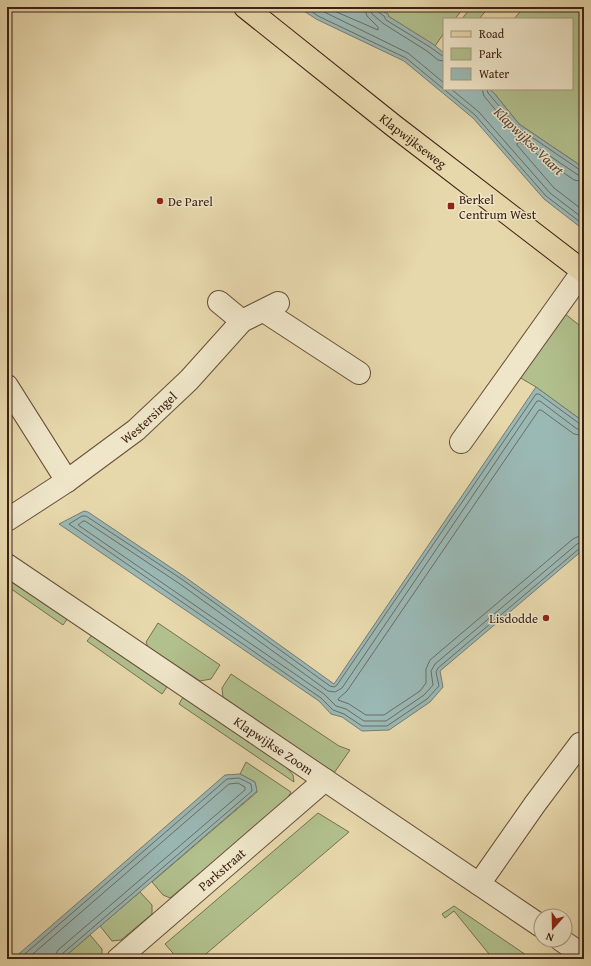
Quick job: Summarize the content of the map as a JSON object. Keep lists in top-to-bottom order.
{
  "streets": {
    "main road": ["Klapwijkseweg"],
    "street": ["Westersingel", "Klapwijkse Zoom", "Parkstraat"]
  },
  "crossings": [
    ["Klapwijkse Zoom", "Parkstraat"]
  ],
  "water": ["Klapwijkse Vaart"],
  "places": {
    "other": ["De Parel", "Lisdodde"],
    "transit": ["Berkel Centrum West"]
  },
  "legend": ["Road", "Park", "Water"],
  "north": "bottom"
}
